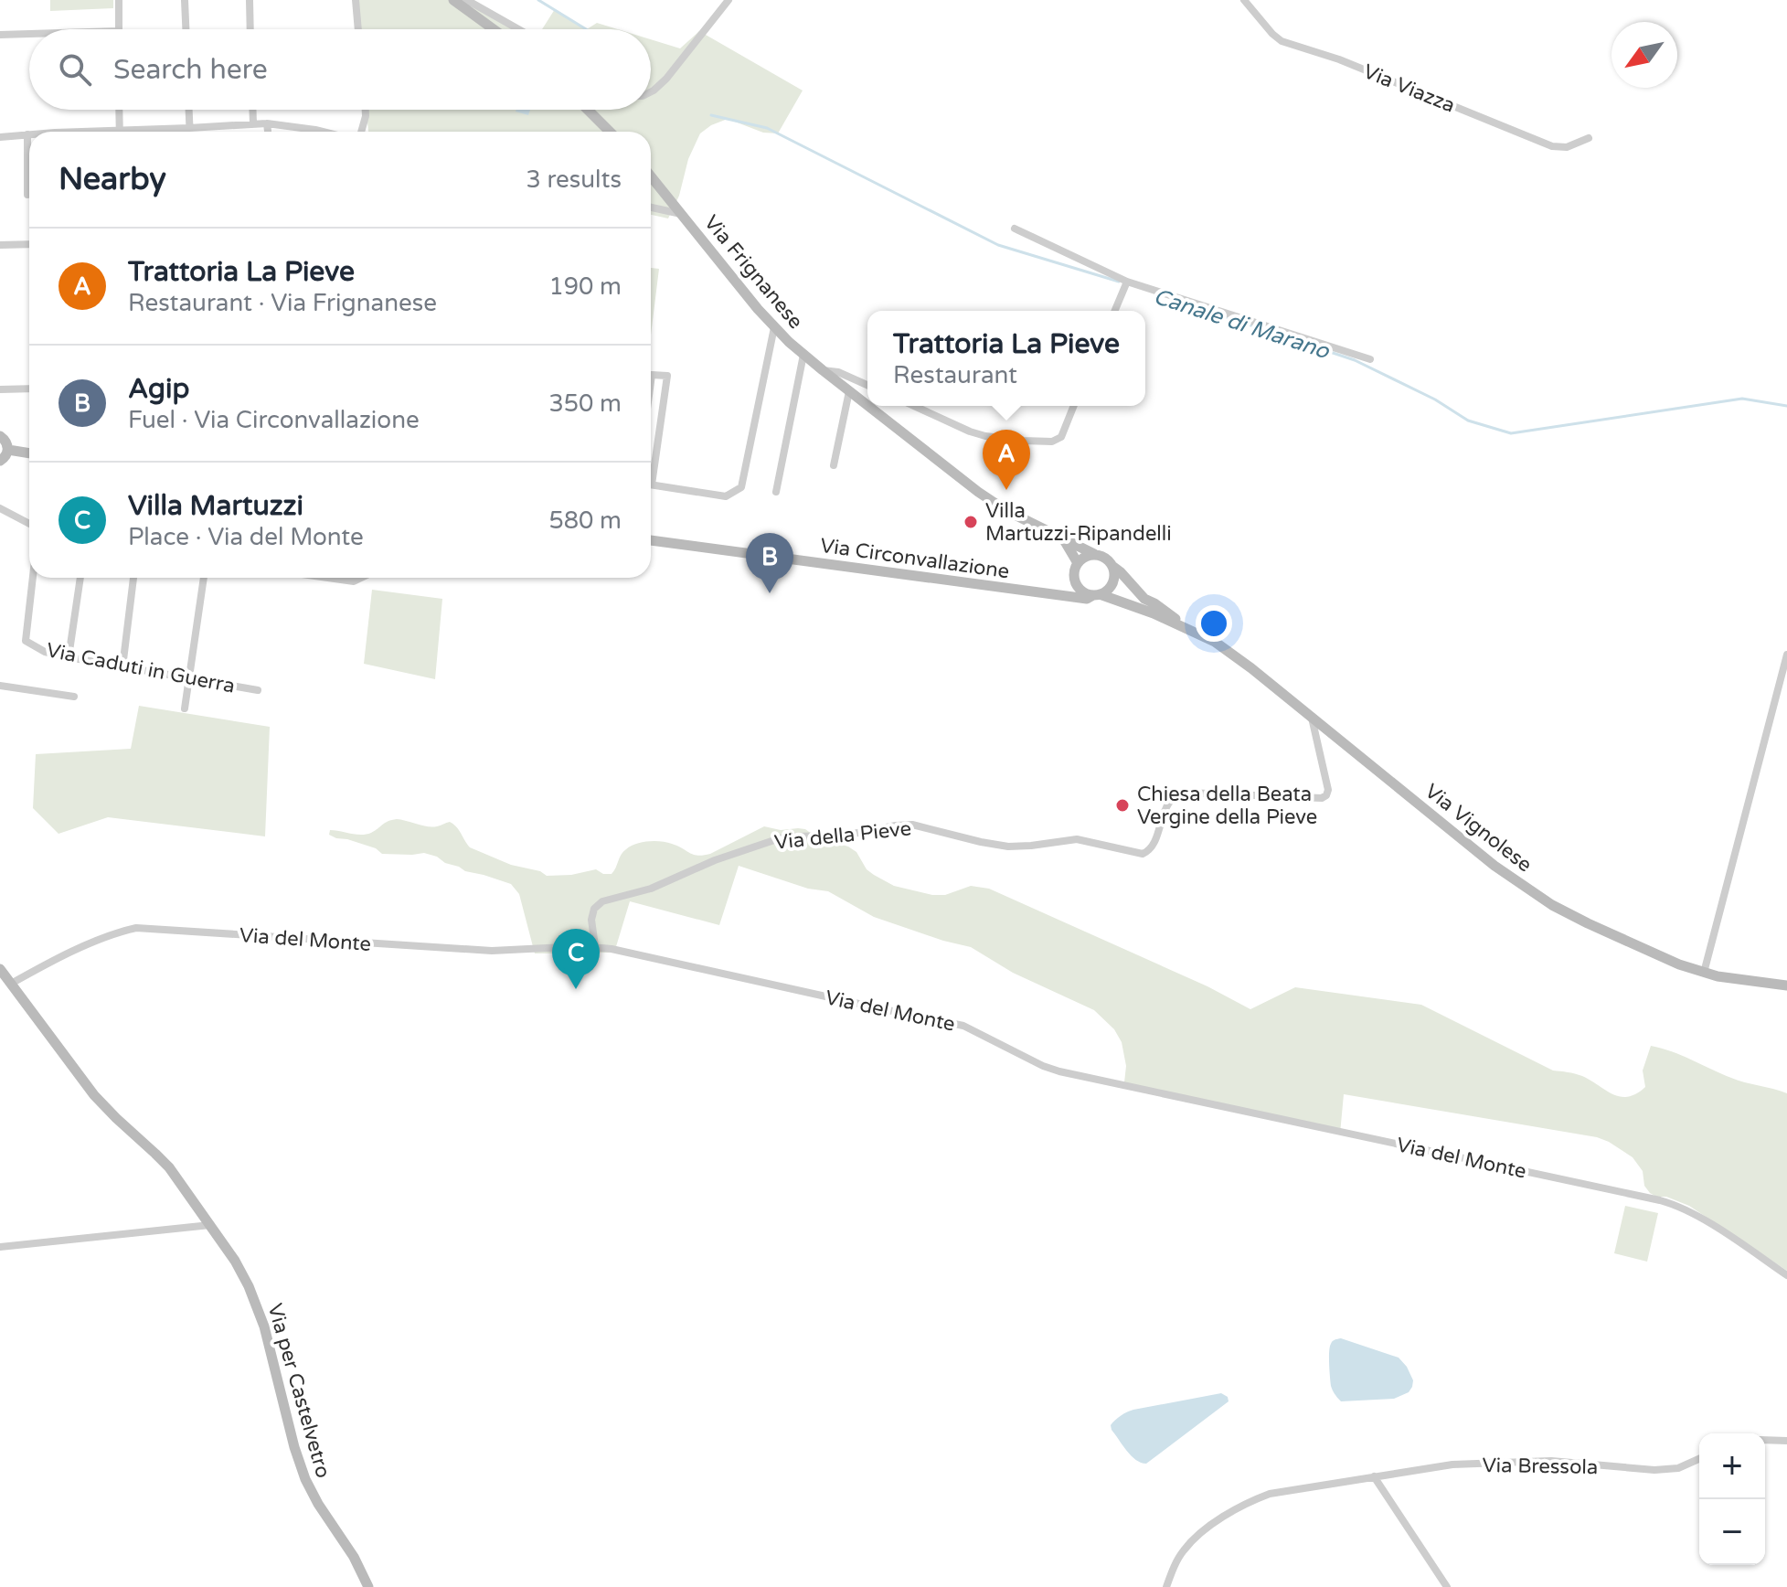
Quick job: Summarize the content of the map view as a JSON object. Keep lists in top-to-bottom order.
{
  "streets": {
    "main road": [
      "Via Frignanese",
      "Via Circonvallazione",
      "Via Vignolese",
      "Via per Castelvetro"
    ],
    "street": [
      "Via Viazza",
      "Via Caduti in Guerra",
      "Via della Pieve",
      "Via del Monte",
      "Via Bressola"
    ]
  },
  "crossings": [
    ["Via Frignanese", "Via Circonvallazione"],
    ["Via Circonvallazione", "Via Vignolese"],
    ["Via Vignolese", "Via della Pieve"],
    ["Via della Pieve", "Via del Monte"],
    ["Via del Monte", "Via per Castelvetro"]
  ],
  "water": ["Canale di Marano"],
  "places": ["Villa Martuzzi-Ripandelli", "Chiesa della Beata Vergine della Pieve"],
  "north": "bottom left",
  "page": {
    "search": "Search here",
    "heading": ["Nearby", "3 results"],
    "list": [
      {
        "mark": "A",
        "name": "Trattoria La Pieve",
        "note": "Restaurant · Via Frignanese",
        "value": "190 m"
      },
      {
        "mark": "B",
        "name": "Agip",
        "note": "Fuel · Via Circonvallazione",
        "value": "350 m"
      },
      {
        "mark": "C",
        "name": "Villa Martuzzi",
        "note": "Place · Via del Monte",
        "value": "580 m"
      }
    ],
    "popup": ["Trattoria La Pieve", "Restaurant"],
    "pins": ["A", "B", "C"],
    "map_buttons": ["+", "−"]
  }
}
